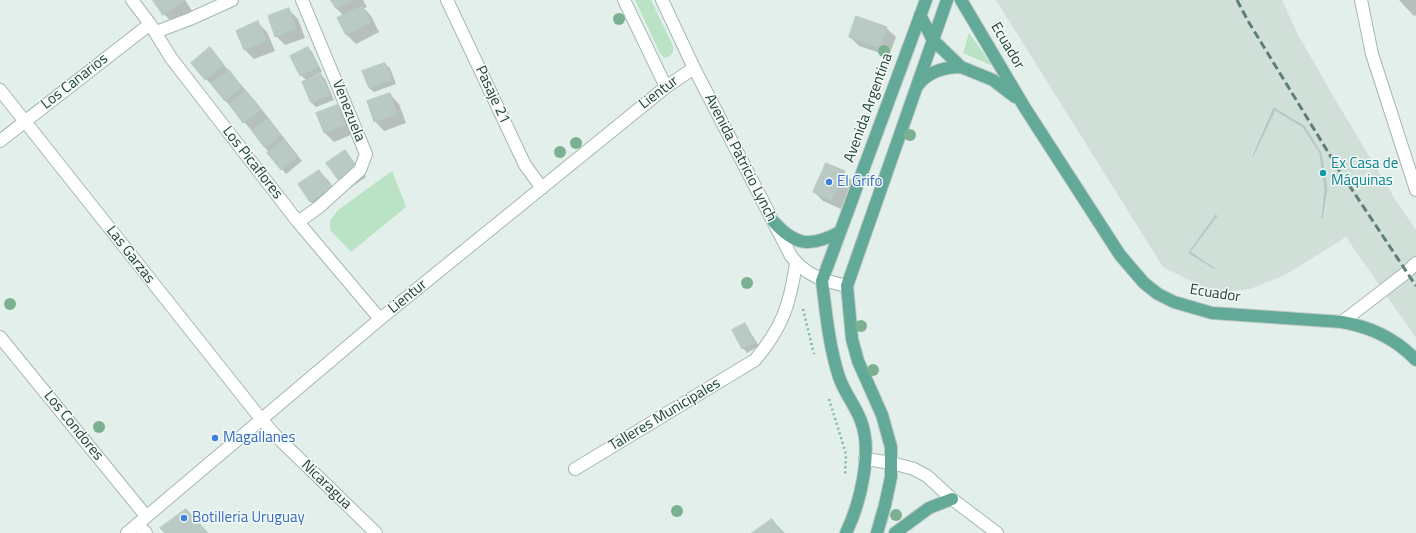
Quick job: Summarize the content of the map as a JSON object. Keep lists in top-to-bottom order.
{
  "streets": {
    "main road": ["Ecuador", "Avenida Argentina"],
    "street": [
      "Los Canarios",
      "Lientur",
      "Pasaje 21",
      "Venezuela",
      "Avenida Patricio Lynch",
      "Los Picaflores",
      "Las Garzas",
      "Talleres Municipales",
      "Los Condores",
      "Nicaragua"
    ]
  },
  "crossings": [
    ["Ecuador", "Avenida Argentina"],
    ["Los Canarios", "Los Picaflores"],
    ["Los Canarios", "Las Garzas"],
    ["Lientur", "Pasaje 21"],
    ["Lientur", "Avenida Patricio Lynch"],
    ["Lientur", "Los Picaflores"],
    ["Lientur", "Las Garzas"],
    ["Lientur", "Los Condores"],
    ["Lientur", "Nicaragua"],
    ["Avenida Argentina", "Avenida Patricio Lynch"],
    ["Venezuela", "Los Picaflores"],
    ["Avenida Patricio Lynch", "Talleres Municipales"],
    ["Las Garzas", "Nicaragua"]
  ],
  "places": [
    "Ex Casa de Máquinas",
    "El Grifo",
    "Magallanes",
    "Botilleria Uruguay"
  ]
}
